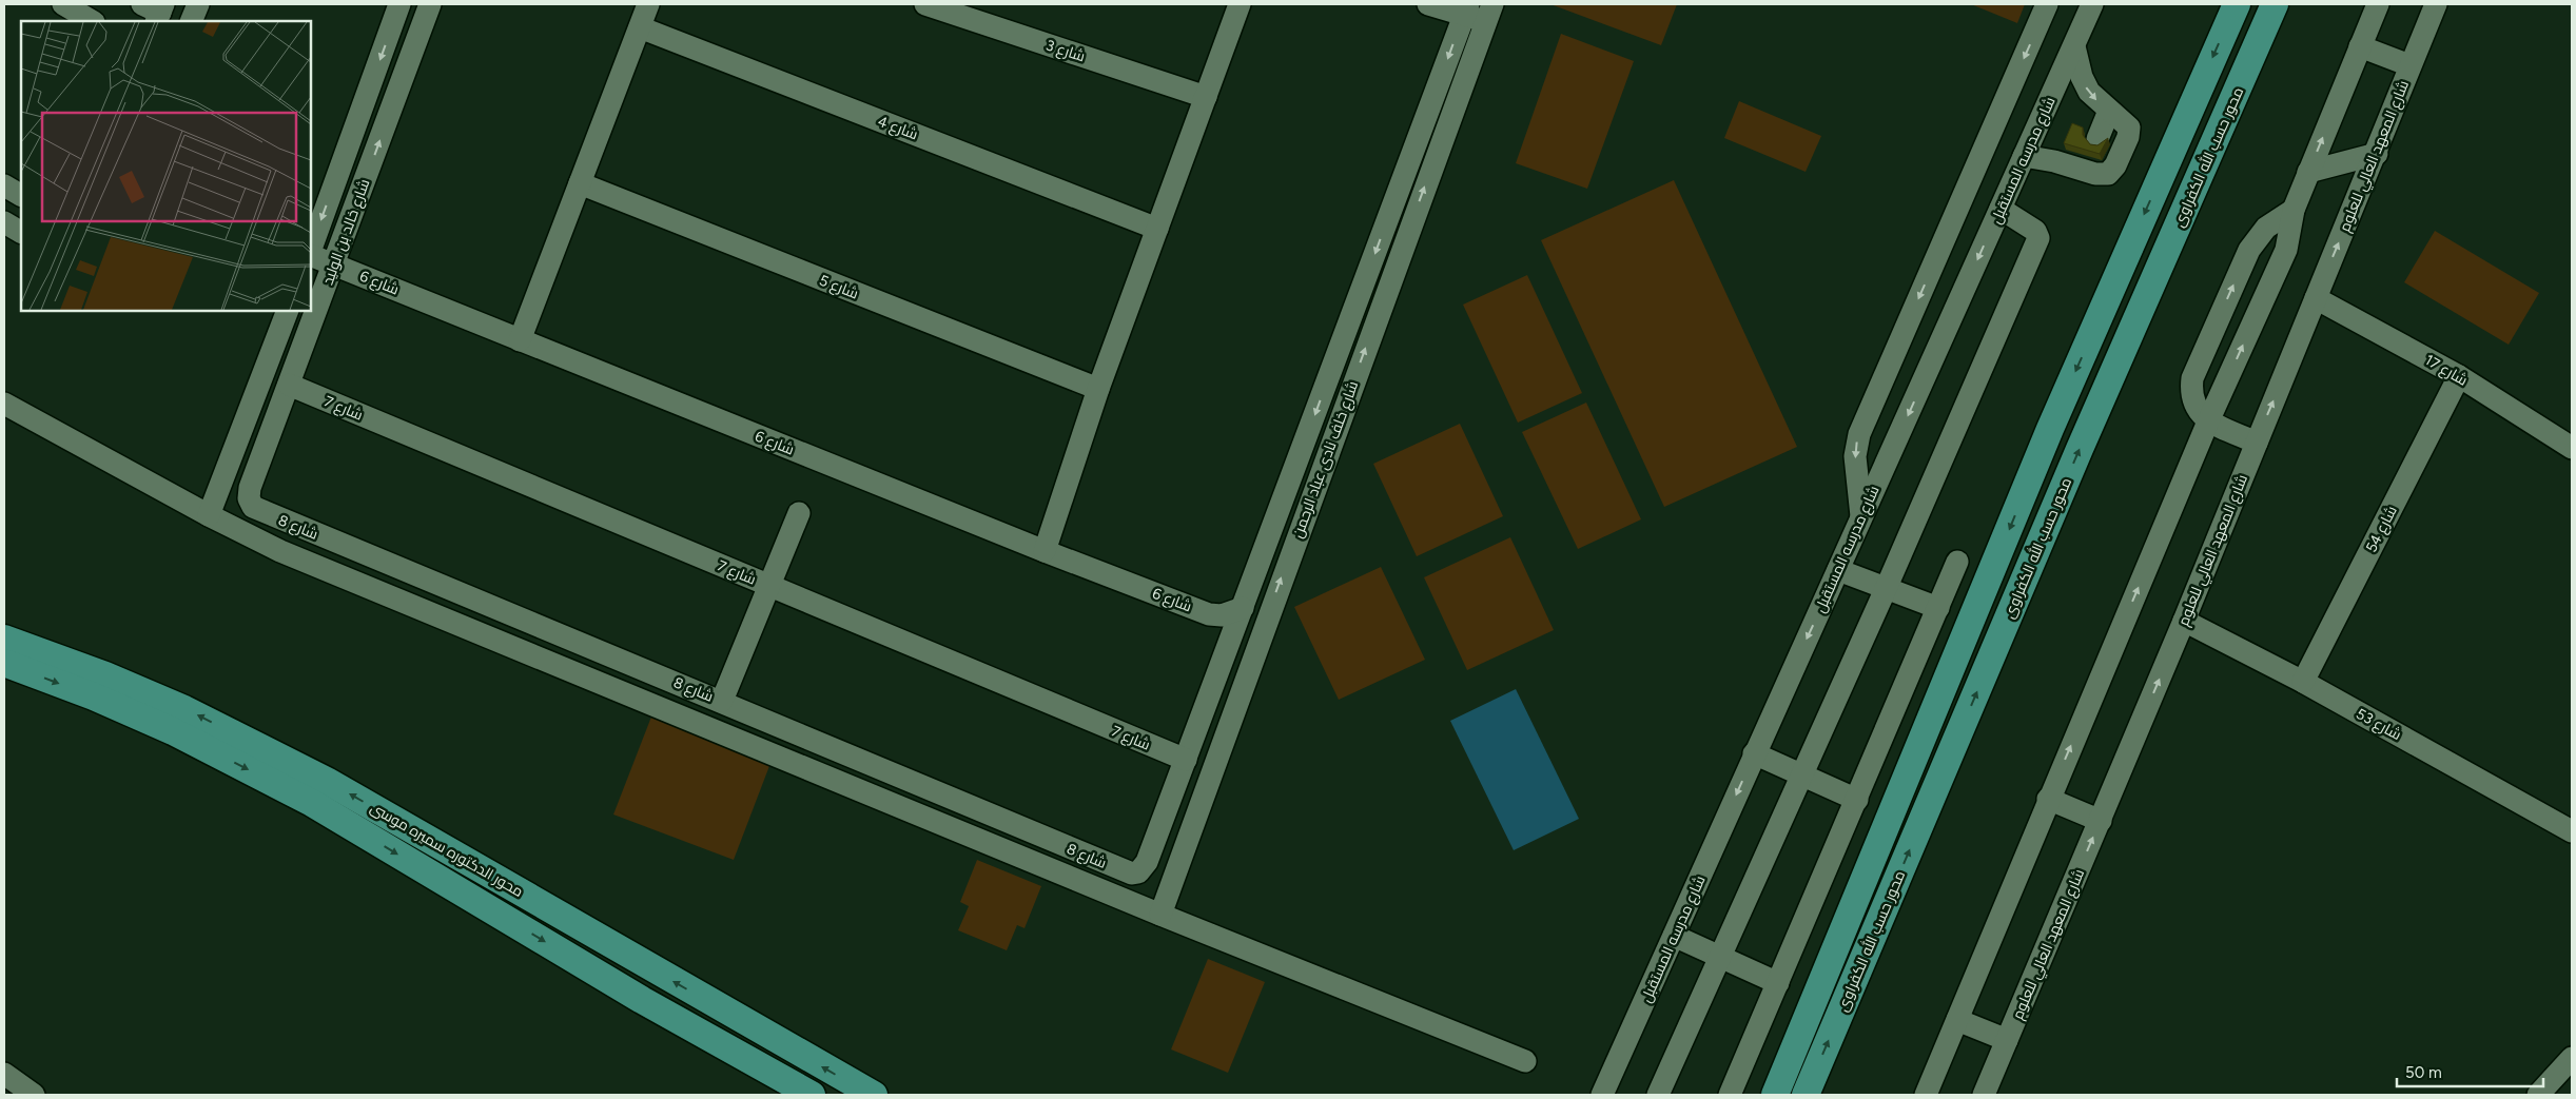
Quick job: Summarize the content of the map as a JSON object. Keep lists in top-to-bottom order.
{
  "streets": {
    "main road": ["محور حسب الله الكفراوى", "محور الدكتوره سميره موسى"],
    "street": [
      "شارع 3",
      "شارع 4",
      "شارع المعهد العالي للعلوم",
      "شارع مدرسه المستقبل",
      "شارع خالد بن الوليد",
      "شارع 6",
      "شارع 5",
      "شارع 17",
      "شارع 7",
      "شارع خلف نادى عباد الرحمن",
      "شارع 8",
      "شارع 54",
      "شارع 53"
    ]
  },
  "crossings": [
    ["شارع المعهد العالي للعلوم", "شارع 17"],
    ["شارع المعهد العالي للعلوم", "شارع 53"],
    ["شارع خالد بن الوليد", "شارع 6"],
    ["شارع خالد بن الوليد", "شارع 7"],
    ["شارع خالد بن الوليد", "شارع 8"],
    ["شارع 6", "شارع خلف نادى عباد الرحمن"],
    ["شارع 17", "شارع 54"],
    ["شارع 7", "شارع خلف نادى عباد الرحمن"],
    ["شارع خلف نادى عباد الرحمن", "شارع 8"],
    ["شارع 54", "شارع 53"]
  ],
  "scale_bar": "50 m"
}
